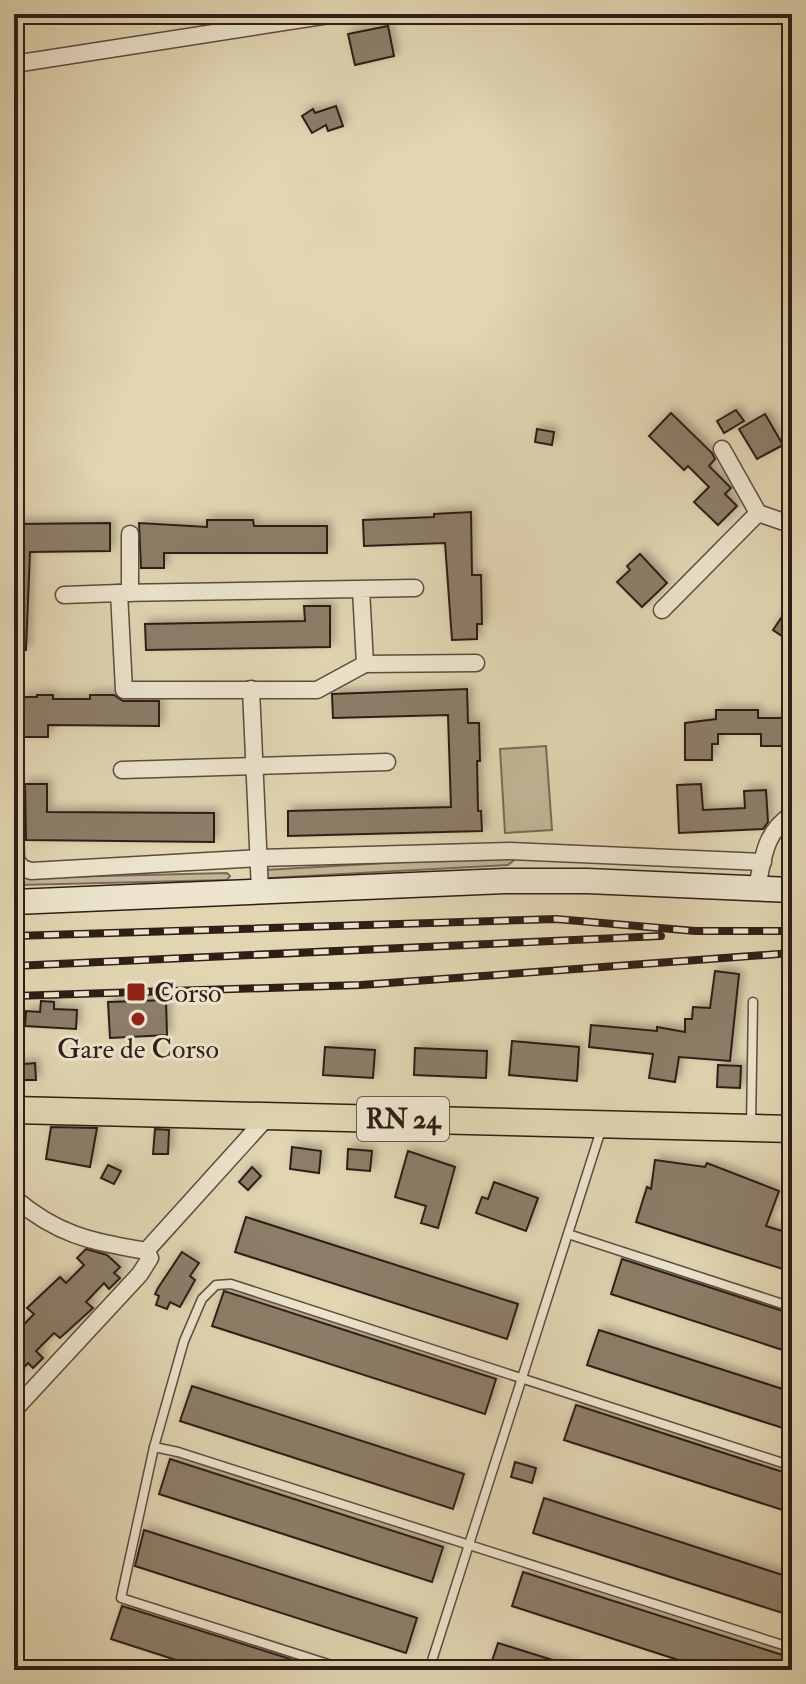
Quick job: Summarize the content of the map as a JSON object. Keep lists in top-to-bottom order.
{
  "streets": {
    "main road": ["RN 24"]
  },
  "places": {
    "transit": ["Corso"],
    "other": ["Gare de Corso"]
  }
}
